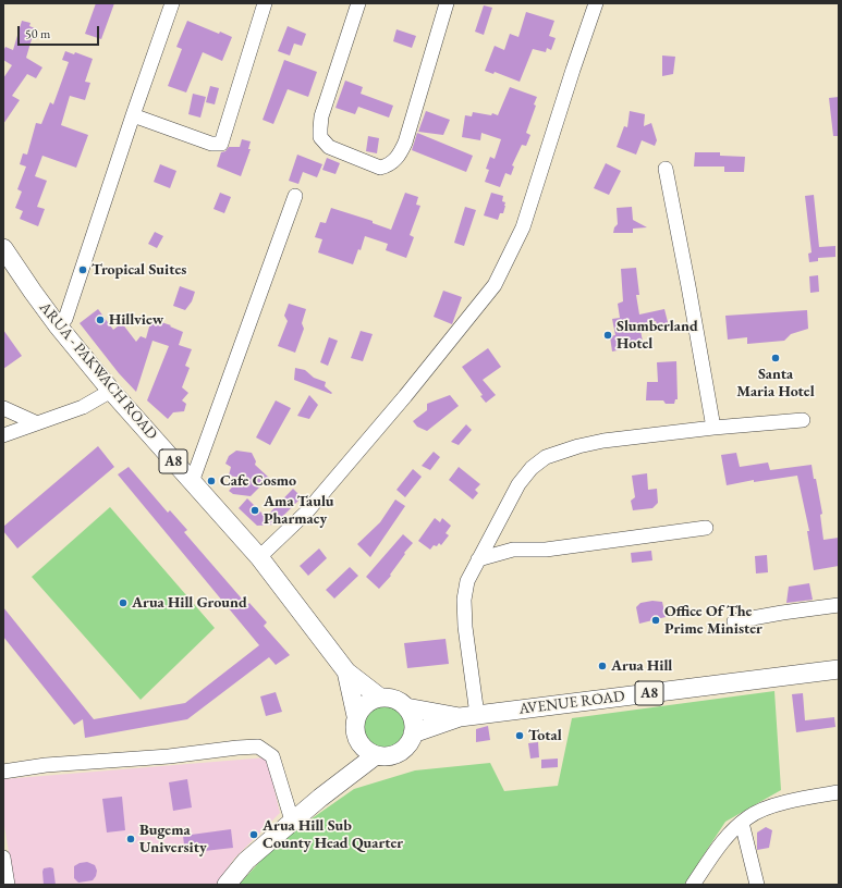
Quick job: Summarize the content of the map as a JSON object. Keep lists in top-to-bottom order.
{
  "streets": {
    "main road": ["ARUA - PAKWACH ROAD", "A8", "AVENUE ROAD"]
  },
  "crossings": [
    ["ARUA - PAKWACH ROAD", "A8"],
    ["ARUA - PAKWACH ROAD", "AVENUE ROAD"],
    ["A8", "AVENUE ROAD"]
  ],
  "places": [
    "Tropical Suites",
    "Hillview",
    "Slumberland Hotel",
    "Santa Maria Hotel",
    "Cafe Cosmo",
    "Ama Taulu Pharmacy",
    "Arua Hill Ground",
    "Office Of The Prime Minister",
    "Arua Hill",
    "Total",
    "Arua Hill Sub County Head Quarter",
    "Bugema University"
  ],
  "scale_bar": "50 m"
}
